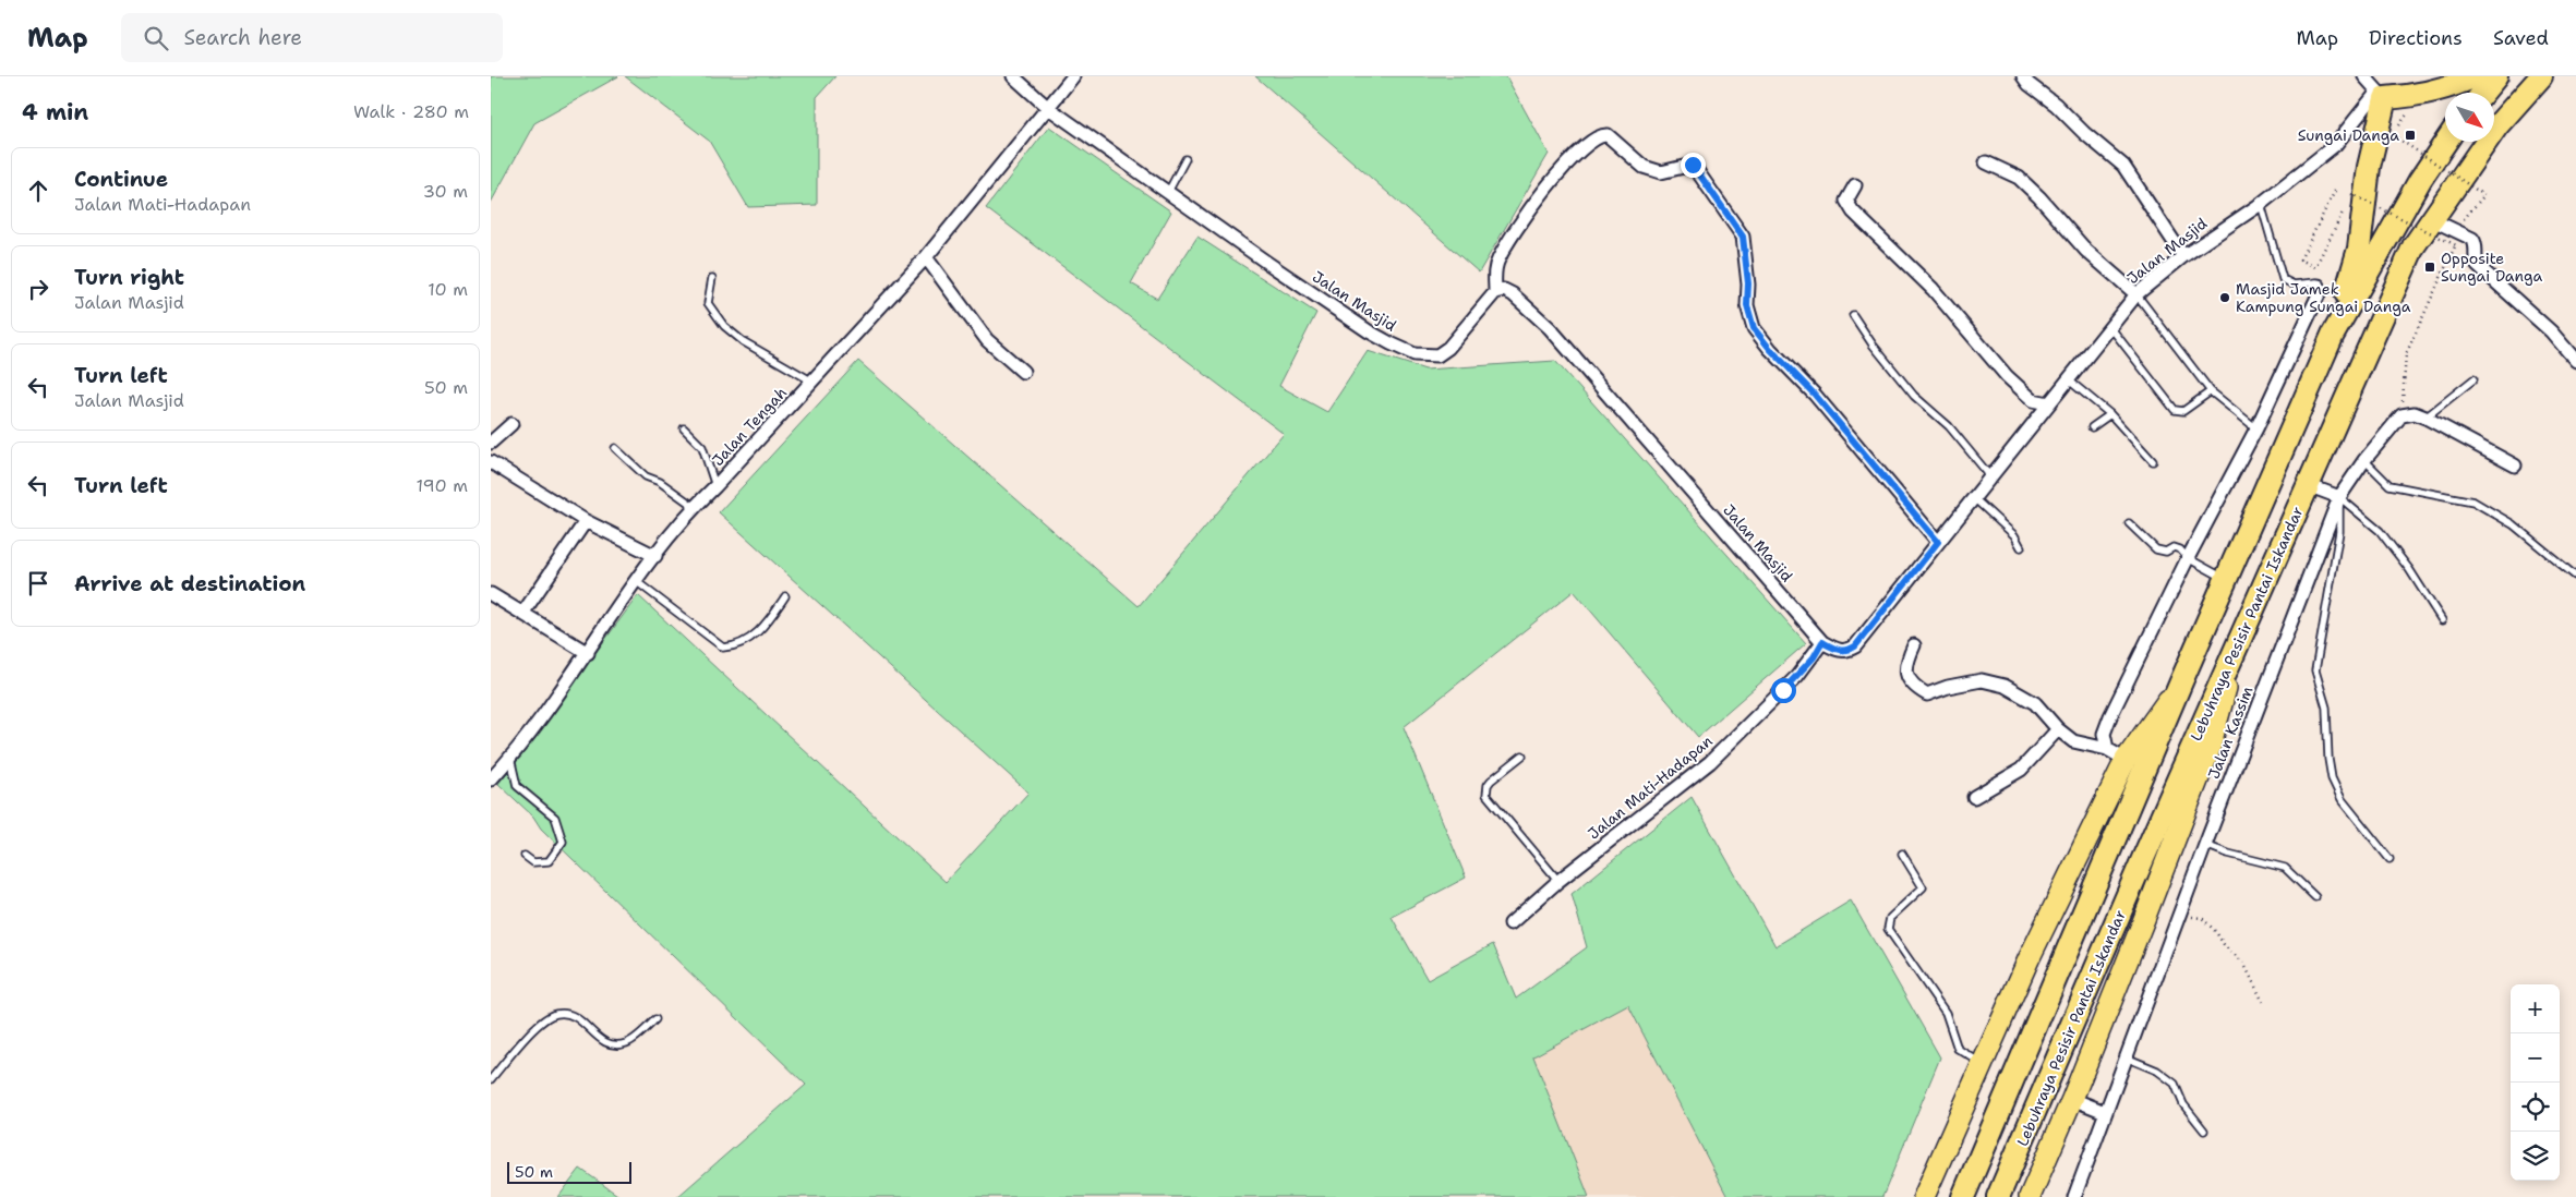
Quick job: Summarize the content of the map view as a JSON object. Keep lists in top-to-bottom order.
{
  "streets": {
    "highway": ["Lebuhraya Pesisir Pantai Iskandar"],
    "street": [
      "Jalan Masjid",
      "Jalan Tengah",
      "Jalan Kassim",
      "Jalan Mati-Hadapan"
    ]
  },
  "crossings": [
    ["Jalan Masjid", "Jalan Tengah"],
    ["Jalan Masjid", "Jalan Mati-Hadapan"]
  ],
  "places": {
    "transit": ["Sungai Danga", "Opposite Sungai Danga"],
    "other": ["Masjid Jamek Kampung Sungai Danga"]
  },
  "scale_bar": "50 m",
  "north": "bottom right",
  "page": {
    "header": "Map",
    "search": "Search here",
    "nav": ["Map", "Directions", "Saved"],
    "heading": ["4 min", "Walk · 280 m"],
    "list": [
      ["Continue", "Jalan Mati-Hadapan", "30 m"],
      ["Turn right", "Jalan Masjid", "10 m"],
      ["Turn left", "Jalan Masjid", "50 m"],
      ["Turn left", "190 m"],
      "Arrive at destination"
    ],
    "map_buttons": ["+", "−"],
    "scale": "50 m"
  }
}
